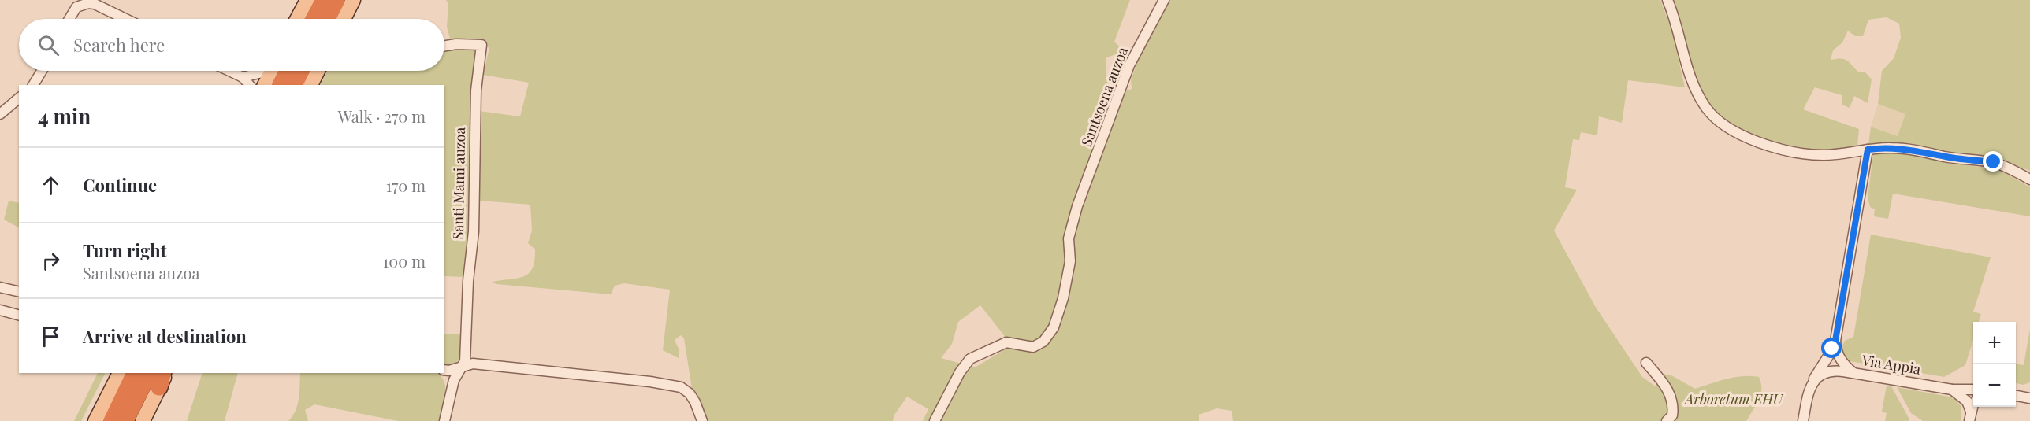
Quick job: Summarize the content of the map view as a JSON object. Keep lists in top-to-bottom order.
{
  "streets": {
    "street": ["Santsoena auzoa", "Santi Mami auzoa", "Via Appia"]
  },
  "parks": ["Arboretum EHU"],
  "page": {
    "search": "Search here",
    "heading": ["4 min", "Walk · 270 m"],
    "list": [
      ["Continue", "170 m"],
      ["Turn right", "Santsoena auzoa", "100 m"],
      "Arrive at destination"
    ],
    "map_buttons": ["+", "−"]
  }
}
